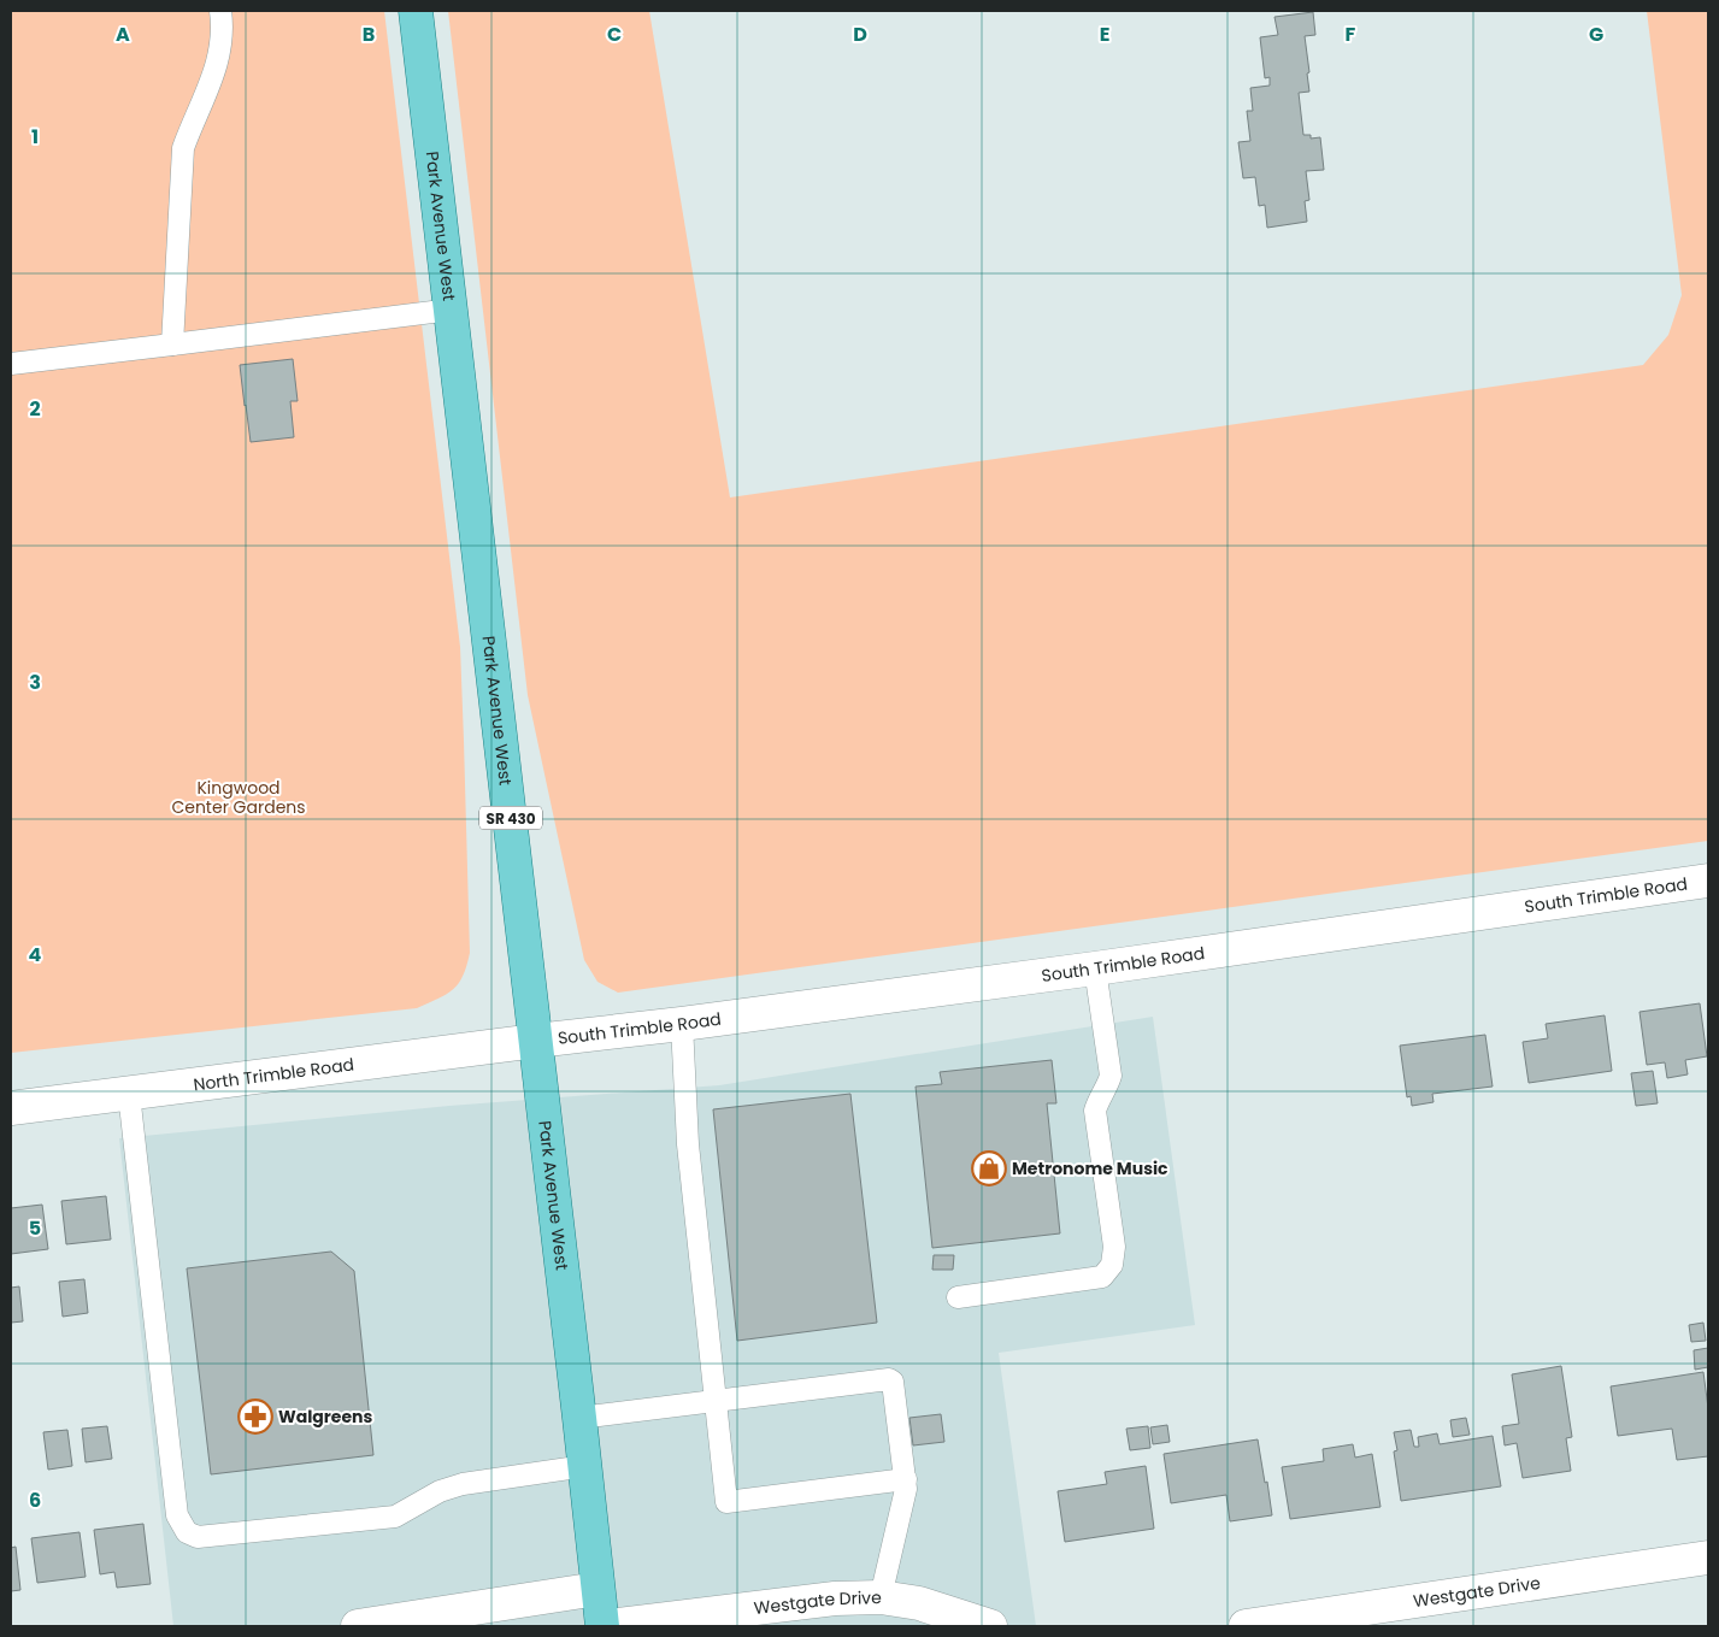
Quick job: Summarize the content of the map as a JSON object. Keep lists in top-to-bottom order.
{
  "streets": {
    "main road": [
      "Park Avenue West",
      "SR 430",
      "South Trimble Road",
      "North Trimble Road",
      "Westgate Drive"
    ]
  },
  "crossings": [
    ["Park Avenue West", "South Trimble Road"],
    ["Park Avenue West", "North Trimble Road"],
    ["South Trimble Road", "North Trimble Road"]
  ],
  "parks": ["Kingwood Center Gardens"],
  "places": {
    "shop": ["Metronome Music"],
    "pharmacy": ["Walgreens"]
  },
  "grid": {
    "columns": [
      "A",
      "B",
      "C",
      "D",
      "E",
      "F",
      "G"
    ],
    "rows": [
      "1",
      "2",
      "3",
      "4",
      "5",
      "6"
    ]
  }
}
